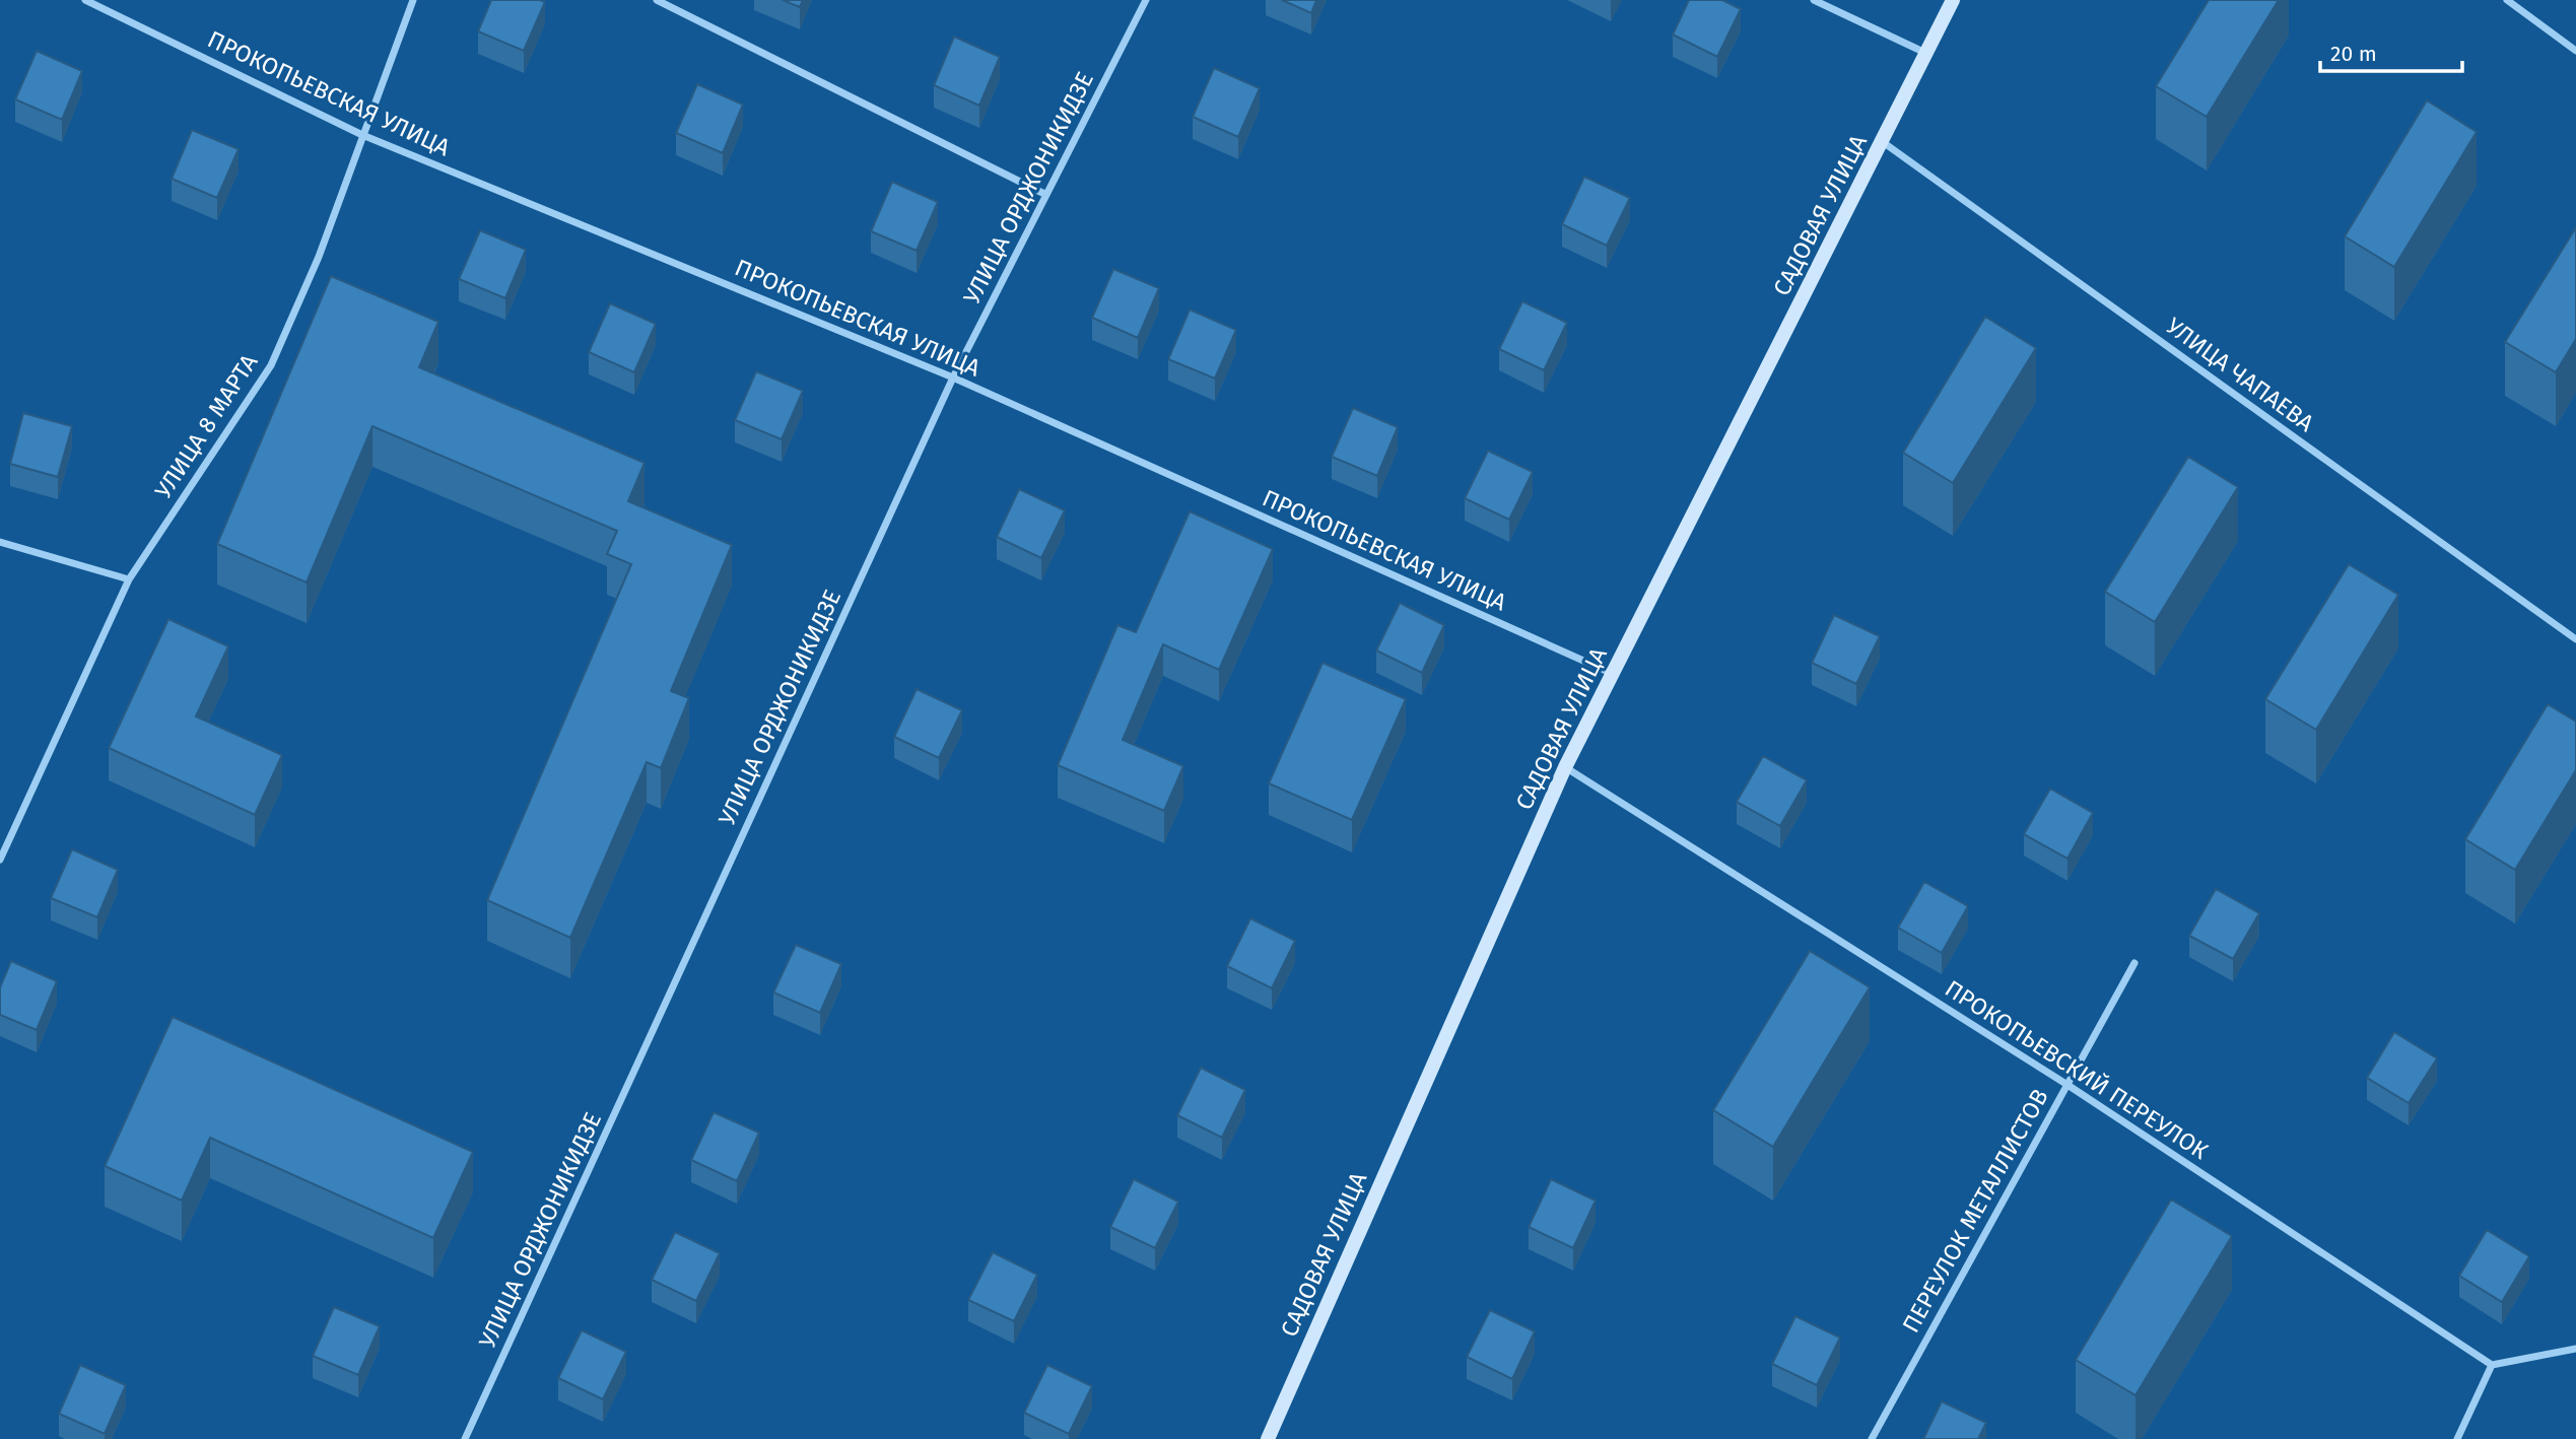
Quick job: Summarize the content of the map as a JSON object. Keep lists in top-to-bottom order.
{
  "streets": {
    "street": [
      "ПРОКОПЬЕВСКАЯ УЛИЦА",
      "УЛИЦА ОРДЖОНИКИДЗЕ",
      "САДОВАЯ УЛИЦА",
      "УЛИЦА ЧАПАЕВА",
      "УЛИЦА 8 МАРТА",
      "ПРОКОПЬЕВСКИЙ ПЕРЕУЛОК",
      "ПЕРЕУЛОК МЕТАЛЛИСТОВ"
    ]
  },
  "crossings": [
    ["ПРОКОПЬЕВСКАЯ УЛИЦА", "УЛИЦА ОРДЖОНИКИДЗЕ"],
    ["ПРОКОПЬЕВСКАЯ УЛИЦА", "САДОВАЯ УЛИЦА"],
    ["ПРОКОПЬЕВСКАЯ УЛИЦА", "УЛИЦА 8 МАРТА"],
    ["САДОВАЯ УЛИЦА", "УЛИЦА ЧАПАЕВА"],
    ["САДОВАЯ УЛИЦА", "ПРОКОПЬЕВСКИЙ ПЕРЕУЛОК"],
    ["ПРОКОПЬЕВСКИЙ ПЕРЕУЛОК", "ПЕРЕУЛОК МЕТАЛЛИСТОВ"]
  ],
  "scale_bar": "20 m"
}
